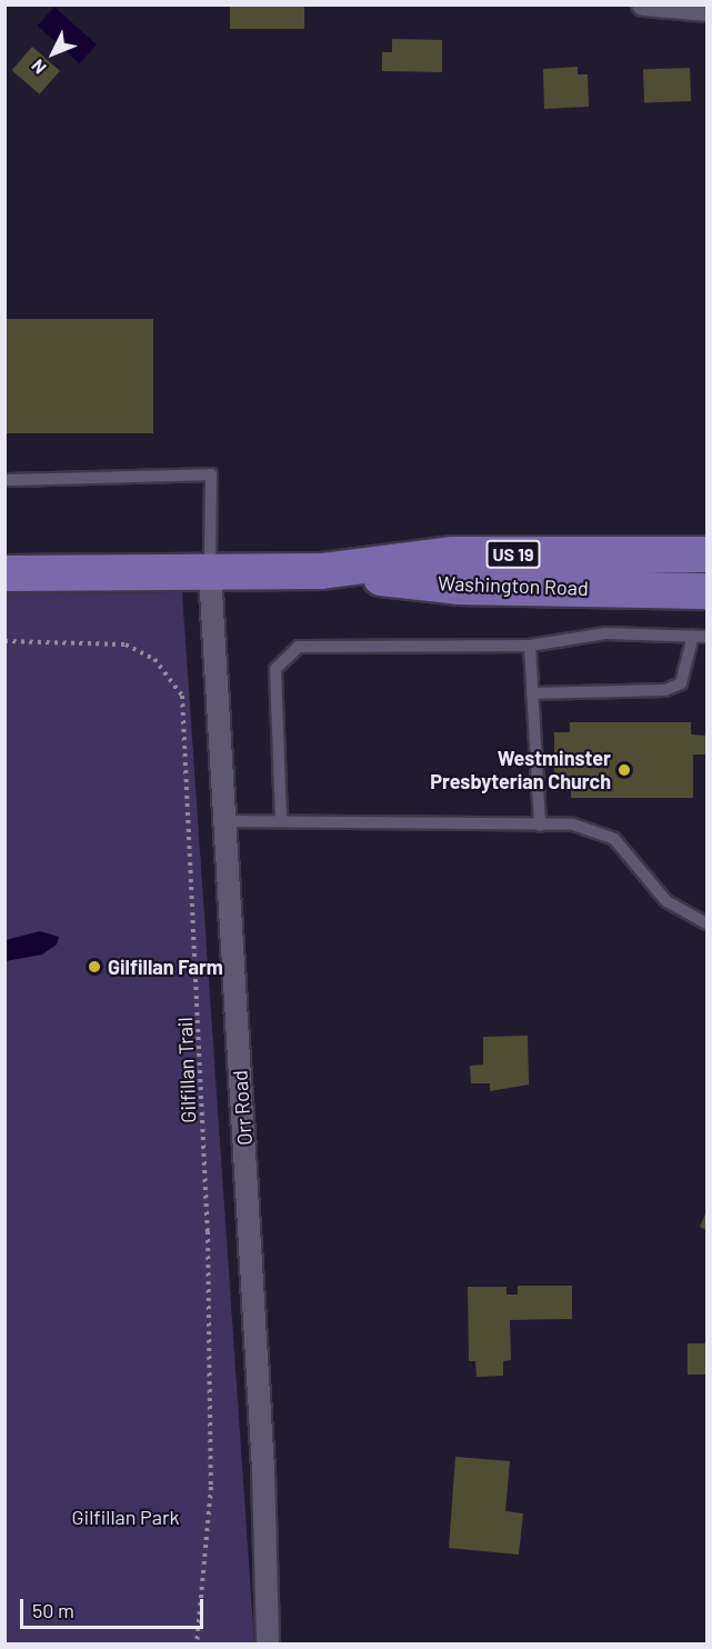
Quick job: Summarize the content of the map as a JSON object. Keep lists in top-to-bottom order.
{
  "streets": {
    "main road": ["US 19", "Washington Road"],
    "street": ["Orr Road"],
    "path": ["Gilfillan Trail"]
  },
  "crossings": [
    ["Washington Road", "Orr Road"]
  ],
  "parks": ["Gilfillan Park"],
  "places": ["Westminster Presbyterian Church", "Gilfillan Farm"],
  "scale_bar": "50 m",
  "north": "bottom left"
}
